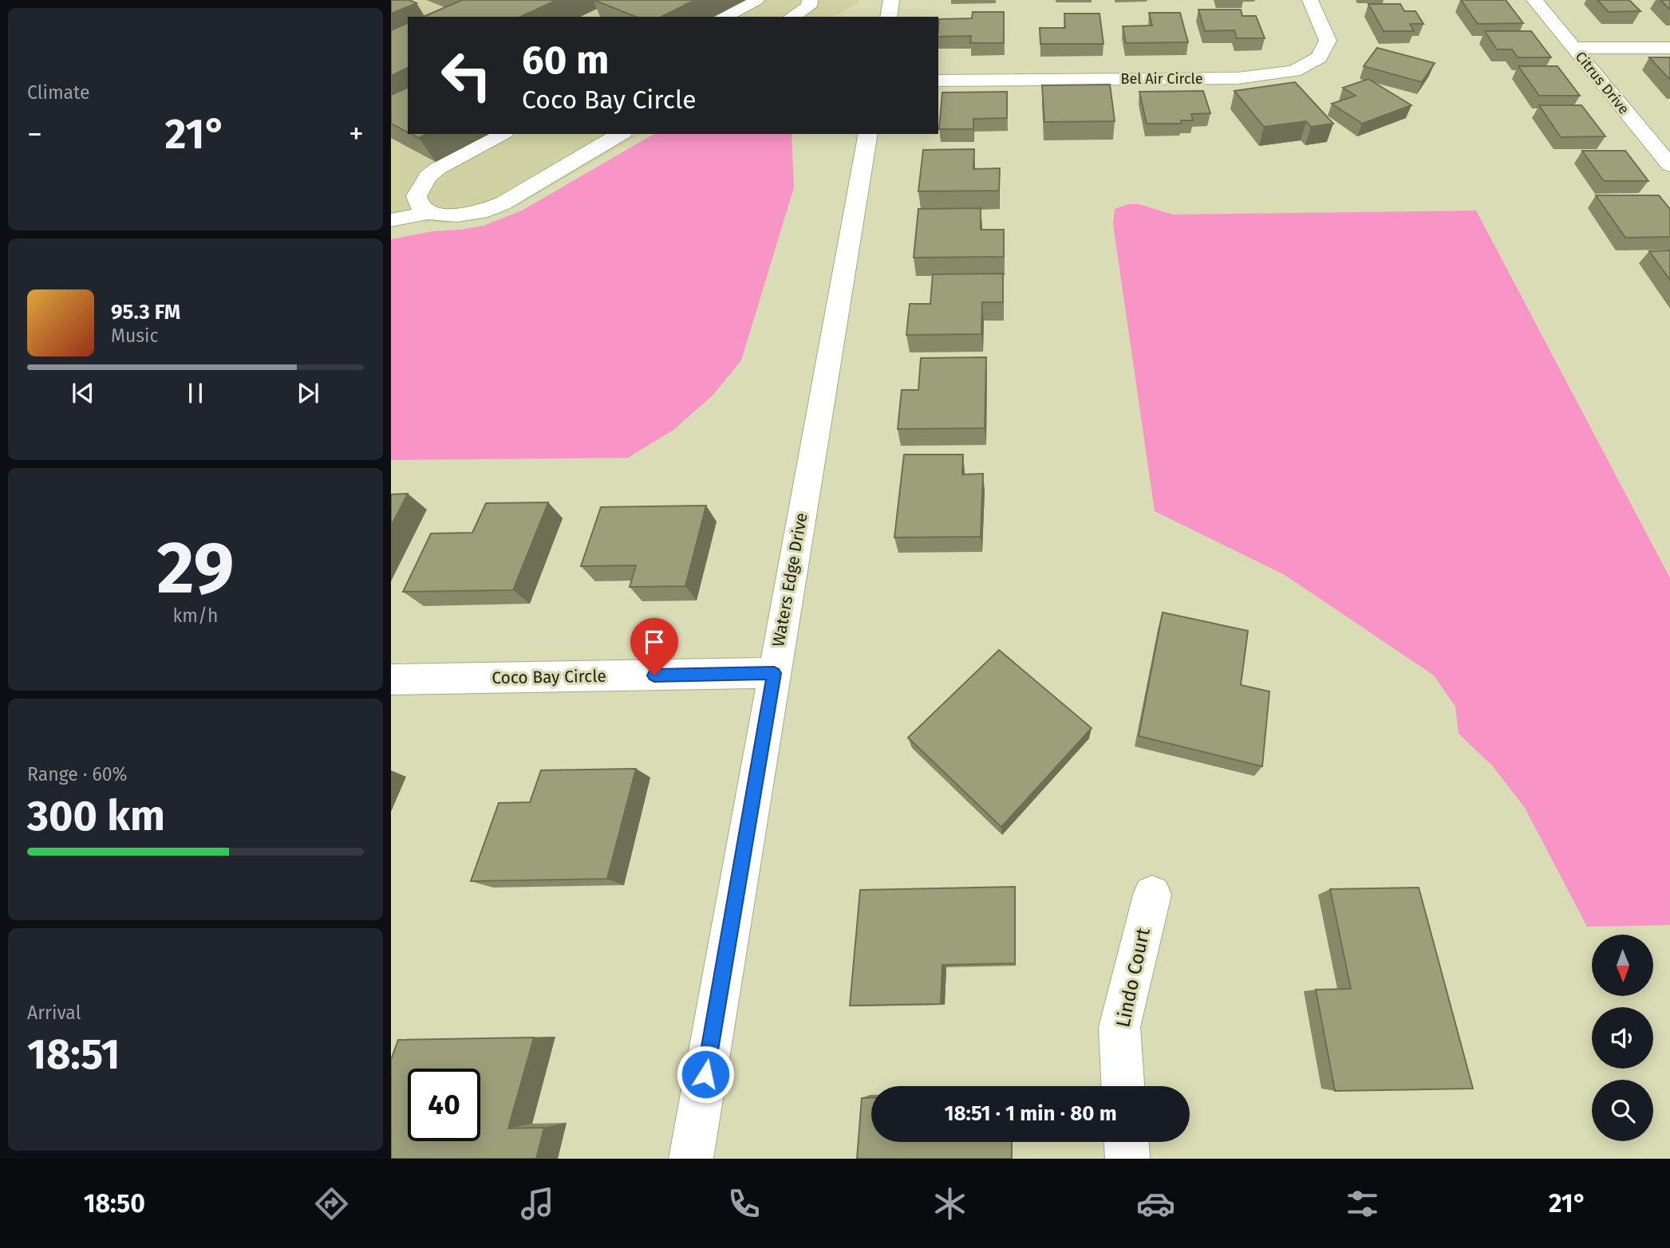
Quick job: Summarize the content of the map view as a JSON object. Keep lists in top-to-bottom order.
{
  "streets": {
    "street": [
      "Bel Air Circle",
      "Citrus Drive",
      "Waters Edge Drive",
      "Coco Bay Circle",
      "Lindo Court"
    ]
  },
  "crossings": [
    ["Waters Edge Drive", "Coco Bay Circle"]
  ],
  "north": "bottom",
  "page": {
    "tile": [
      "Climate",
      ["29", "km/h"],
      ["Range · 60%", "300 km"],
      ["Arrival", "18:51"]
    ],
    "turn": ["60 m", "Coco Bay Circle"],
    "heat": ["−", "21°", "+"],
    "song": ["95.3 FM", "Music"],
    "limit": "40",
    "trip": "18:51 · 1 min · 80 m",
    "tabs": ["18:50", "21°"]
  }
}
